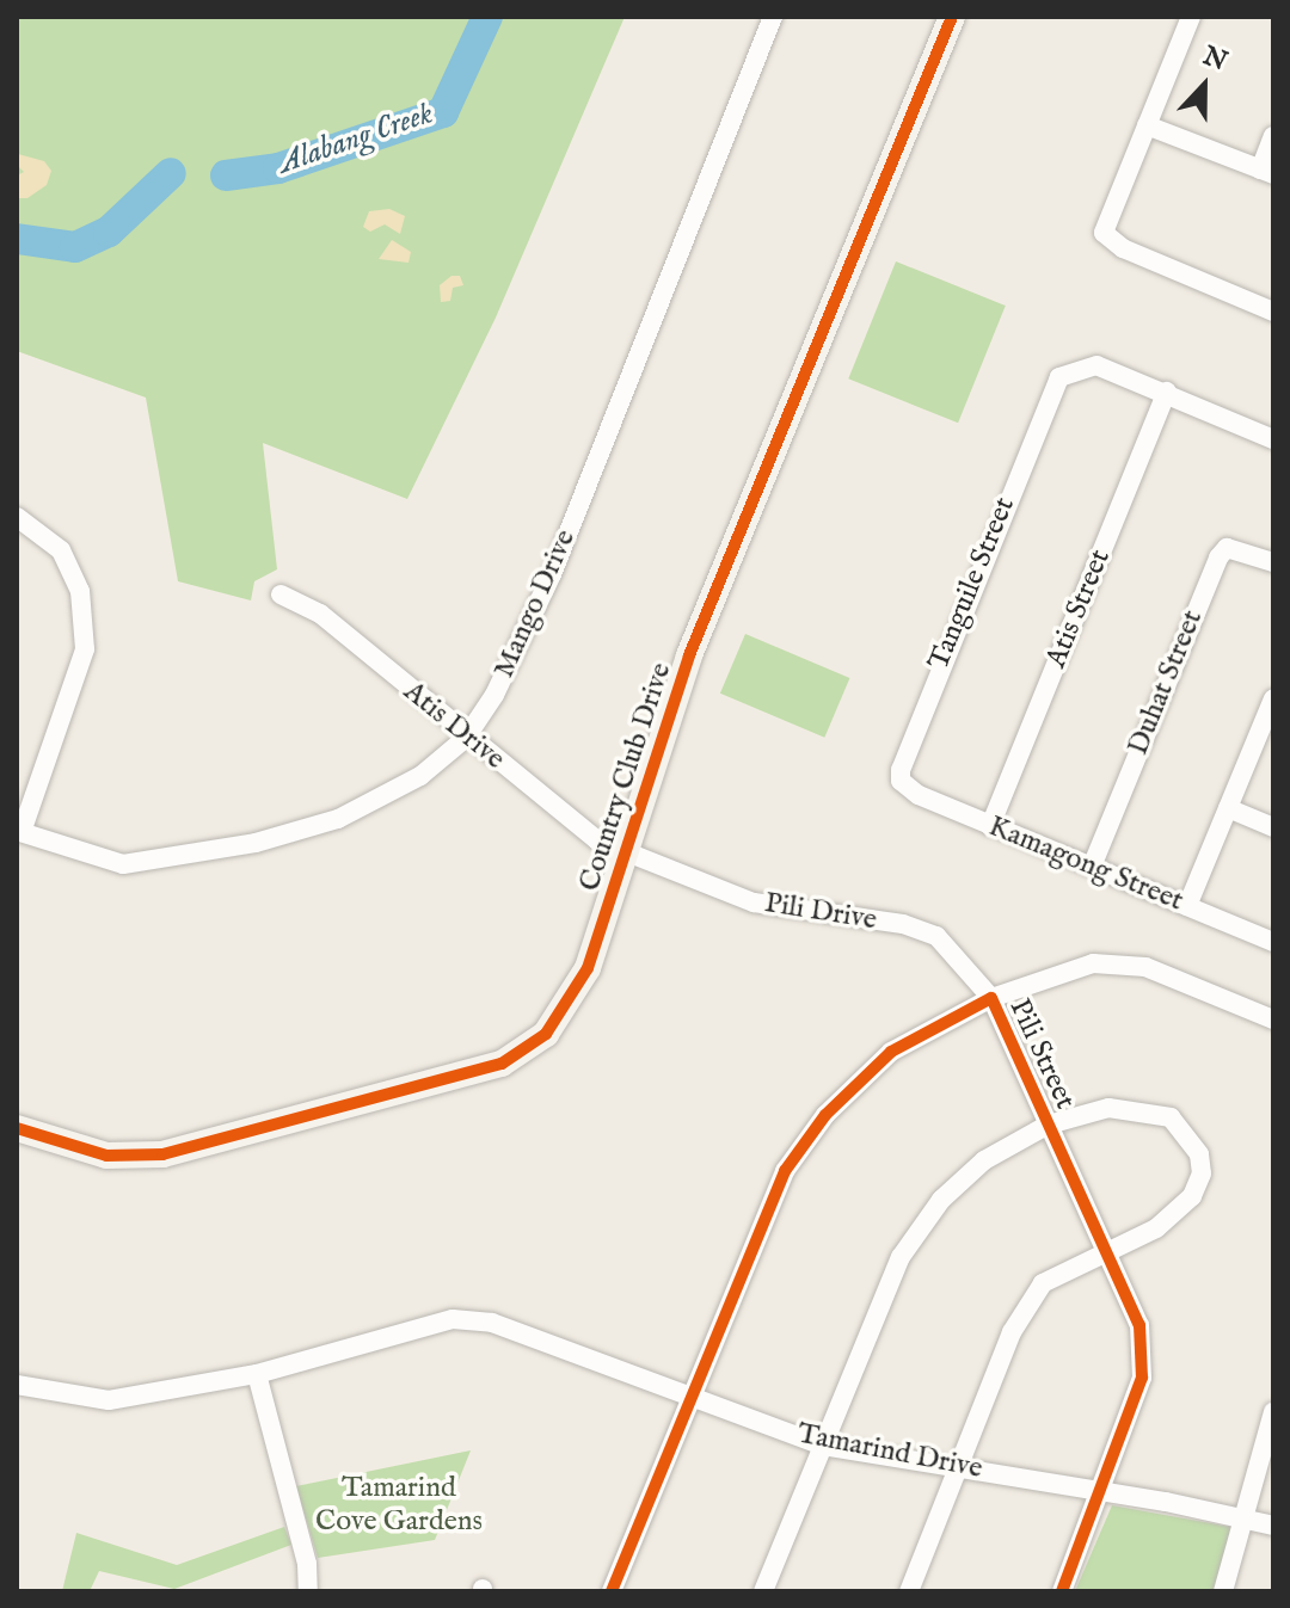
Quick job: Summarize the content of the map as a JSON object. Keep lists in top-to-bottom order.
{
  "streets": {
    "street": [
      "Tanguile Street",
      "Mango Drive",
      "Atis Street",
      "Duhat Street",
      "Atis Drive",
      "Country Club Drive",
      "Kamagong Street",
      "Pili Drive",
      "Pili Street",
      "Tamarind Drive"
    ]
  },
  "crossings": [
    ["Tanguile Street", "Atis Street"],
    ["Tanguile Street", "Kamagong Street"],
    ["Mango Drive", "Atis Drive"],
    ["Atis Street", "Kamagong Street"],
    ["Duhat Street", "Kamagong Street"],
    ["Atis Drive", "Country Club Drive"],
    ["Atis Drive", "Pili Drive"],
    ["Country Club Drive", "Pili Drive"],
    ["Pili Drive", "Pili Street"],
    ["Pili Street", "Tamarind Drive"]
  ],
  "water": ["Alabang Creek"],
  "parks": ["Tamarind Cove Gardens"],
  "north": "top"
}
